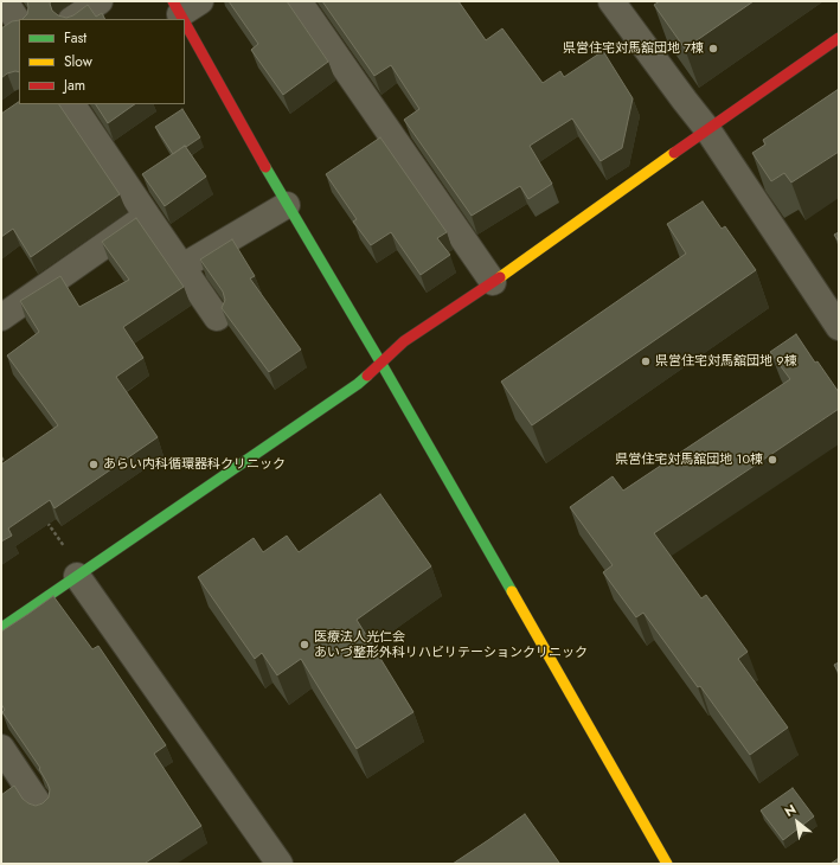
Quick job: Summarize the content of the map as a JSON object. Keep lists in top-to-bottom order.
{
  "places": [
    "県営住宅対馬舘団地 7棟",
    "県営住宅対馬舘団地 9棟",
    "県営住宅対馬舘団地 10棟",
    "あらい内科循環器科クリニック",
    "医療法人光仁会 あいづ整形外科リハビリテーションクリニック"
  ],
  "legend": ["Fast", "Slow", "Jam"],
  "north": "top left"
}
